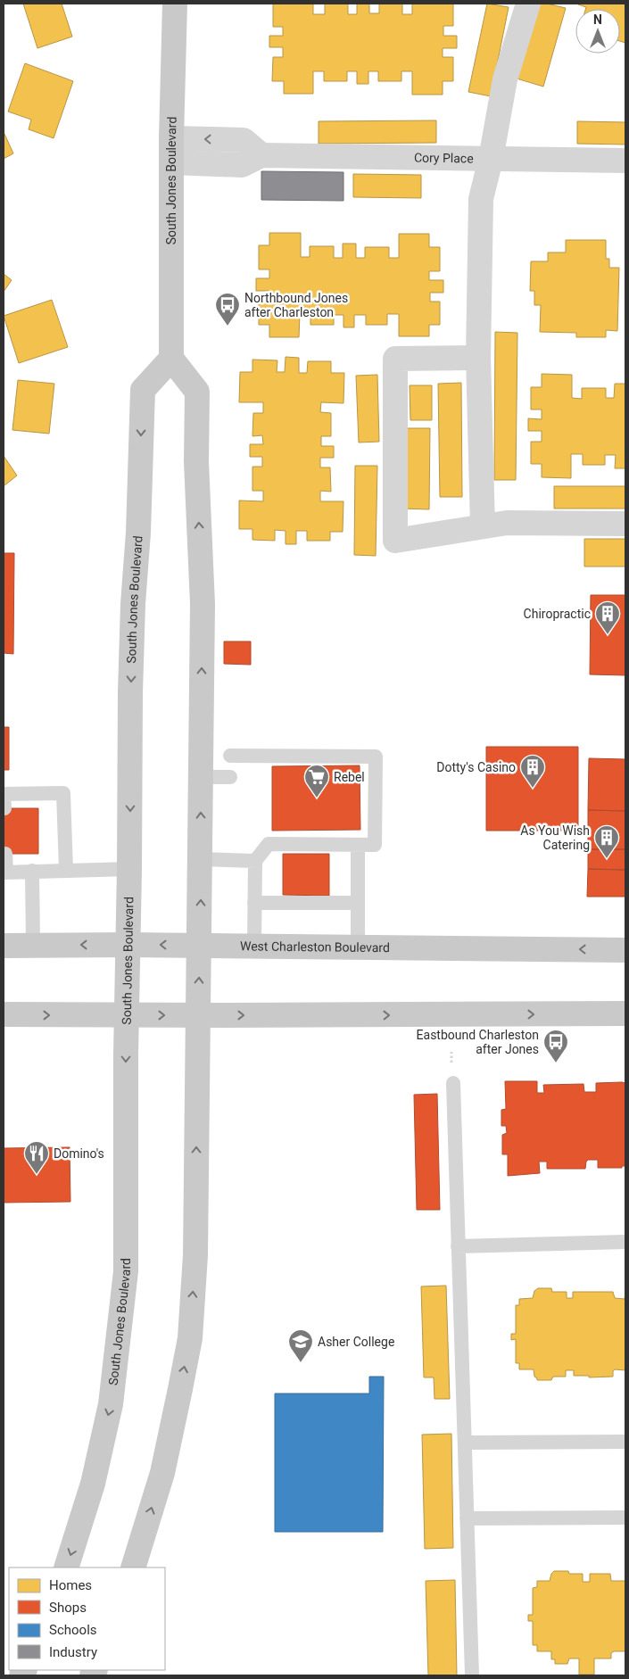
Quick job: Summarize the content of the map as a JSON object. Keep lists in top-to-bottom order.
{
  "streets": {
    "main road": ["South Jones Boulevard", "West Charleston Boulevard"],
    "street": ["Cory Place"]
  },
  "crossings": [
    ["Cory Place", "South Jones Boulevard"],
    ["South Jones Boulevard", "West Charleston Boulevard"]
  ],
  "places": {
    "bus stop": ["Northbound Jones after Charleston", "Eastbound Charleston after Jones"],
    "building": ["Chiropractic", "Dotty's Casino", "As You Wish Catering"],
    "supermarket": ["Rebel"],
    "restaurant": ["Domino's"],
    "school or university": ["Asher College"]
  },
  "legend": [
    "Homes",
    "Shops",
    "Schools",
    "Industry"
  ],
  "north": "top"
}
